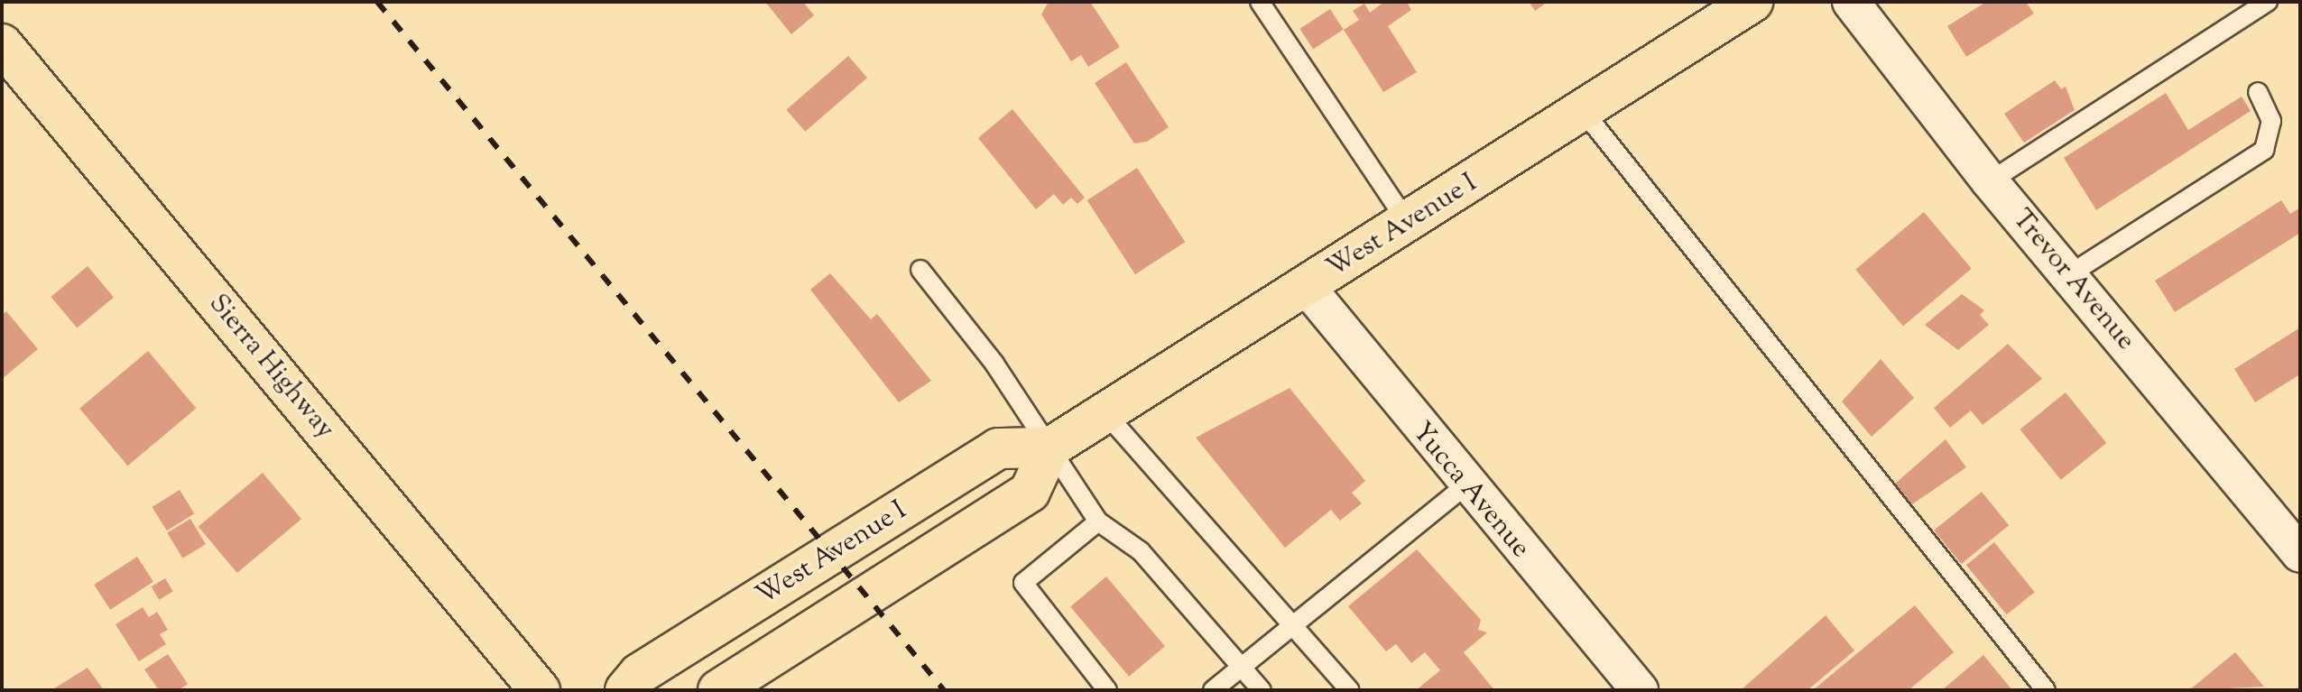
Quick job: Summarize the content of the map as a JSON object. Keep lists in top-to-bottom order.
{
  "streets": {
    "main road": ["West Avenue I", "Sierra Highway"],
    "street": ["Trevor Avenue", "Yucca Avenue"]
  },
  "crossings": [
    ["West Avenue I", "Yucca Avenue"]
  ]
}
